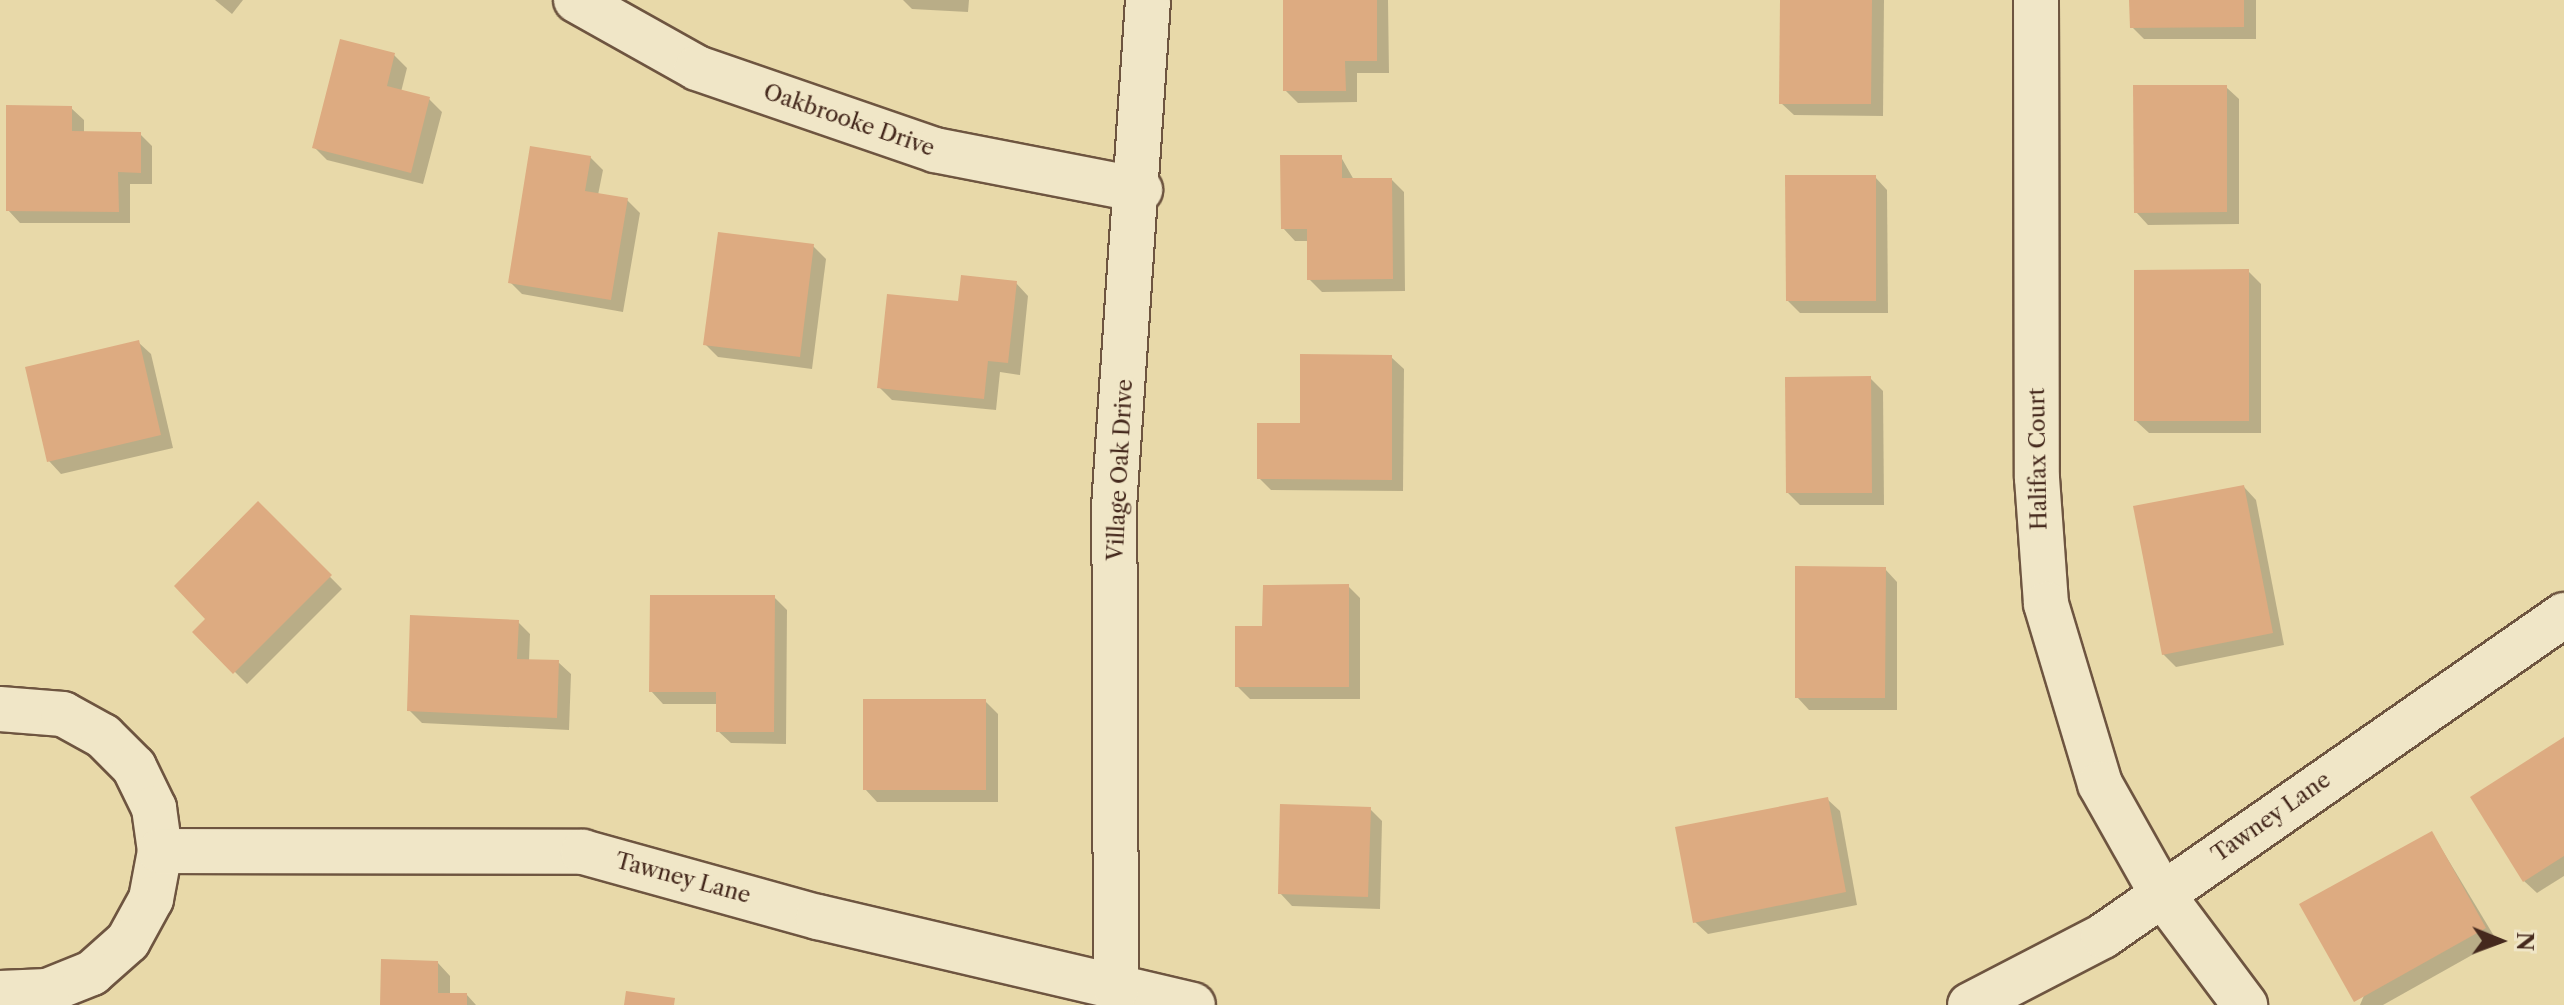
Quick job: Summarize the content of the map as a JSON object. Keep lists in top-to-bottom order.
{
  "streets": {
    "street": [
      "Oakbrooke Drive",
      "Halifax Court",
      "Village Oak Drive",
      "Tawney Lane"
    ]
  },
  "crossings": [
    ["Oakbrooke Drive", "Village Oak Drive"],
    ["Halifax Court", "Tawney Lane"],
    ["Village Oak Drive", "Tawney Lane"]
  ],
  "north": "right"
}
